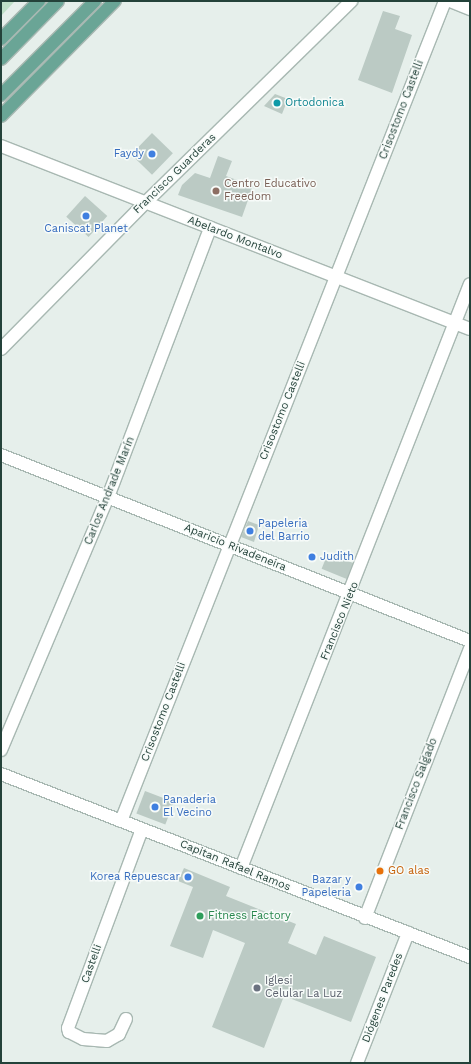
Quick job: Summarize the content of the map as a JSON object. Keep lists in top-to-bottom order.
{
  "streets": {
    "street": [
      "Crisostomo Castelli",
      "Francisco Guarderas",
      "Abelardo Montalvo",
      "Carlos Andrade Marín",
      "Aparicio Rivadeneira",
      "Francisco Nieto",
      "Francisco Salgado",
      "Capitan Rafael Ramos",
      "Castelli",
      "Diógenes Paredes"
    ]
  },
  "crossings": [
    ["Crisostomo Castelli", "Abelardo Montalvo"],
    ["Crisostomo Castelli", "Aparicio Rivadeneira"],
    ["Crisostomo Castelli", "Capitan Rafael Ramos"],
    ["Francisco Guarderas", "Abelardo Montalvo"],
    ["Abelardo Montalvo", "Carlos Andrade Marín"],
    ["Abelardo Montalvo", "Francisco Nieto"],
    ["Carlos Andrade Marín", "Aparicio Rivadeneira"],
    ["Aparicio Rivadeneira", "Francisco Nieto"],
    ["Francisco Nieto", "Capitan Rafael Ramos"],
    ["Francisco Salgado", "Capitan Rafael Ramos"],
    ["Capitan Rafael Ramos", "Castelli"],
    ["Capitan Rafael Ramos", "Diógenes Paredes"]
  ],
  "places": [
    "Ortodonica",
    "Faydy",
    "Centro Educativo Freedom",
    "Caniscat Planet",
    "Papeleria del Barrio",
    "Judith",
    "Panaderia El Vecino",
    "GO alas",
    "Korea Repuescar",
    "Bazar y Papeleria",
    "Fitness Factory",
    "Iglesi Celular La Luz"
  ]
}
